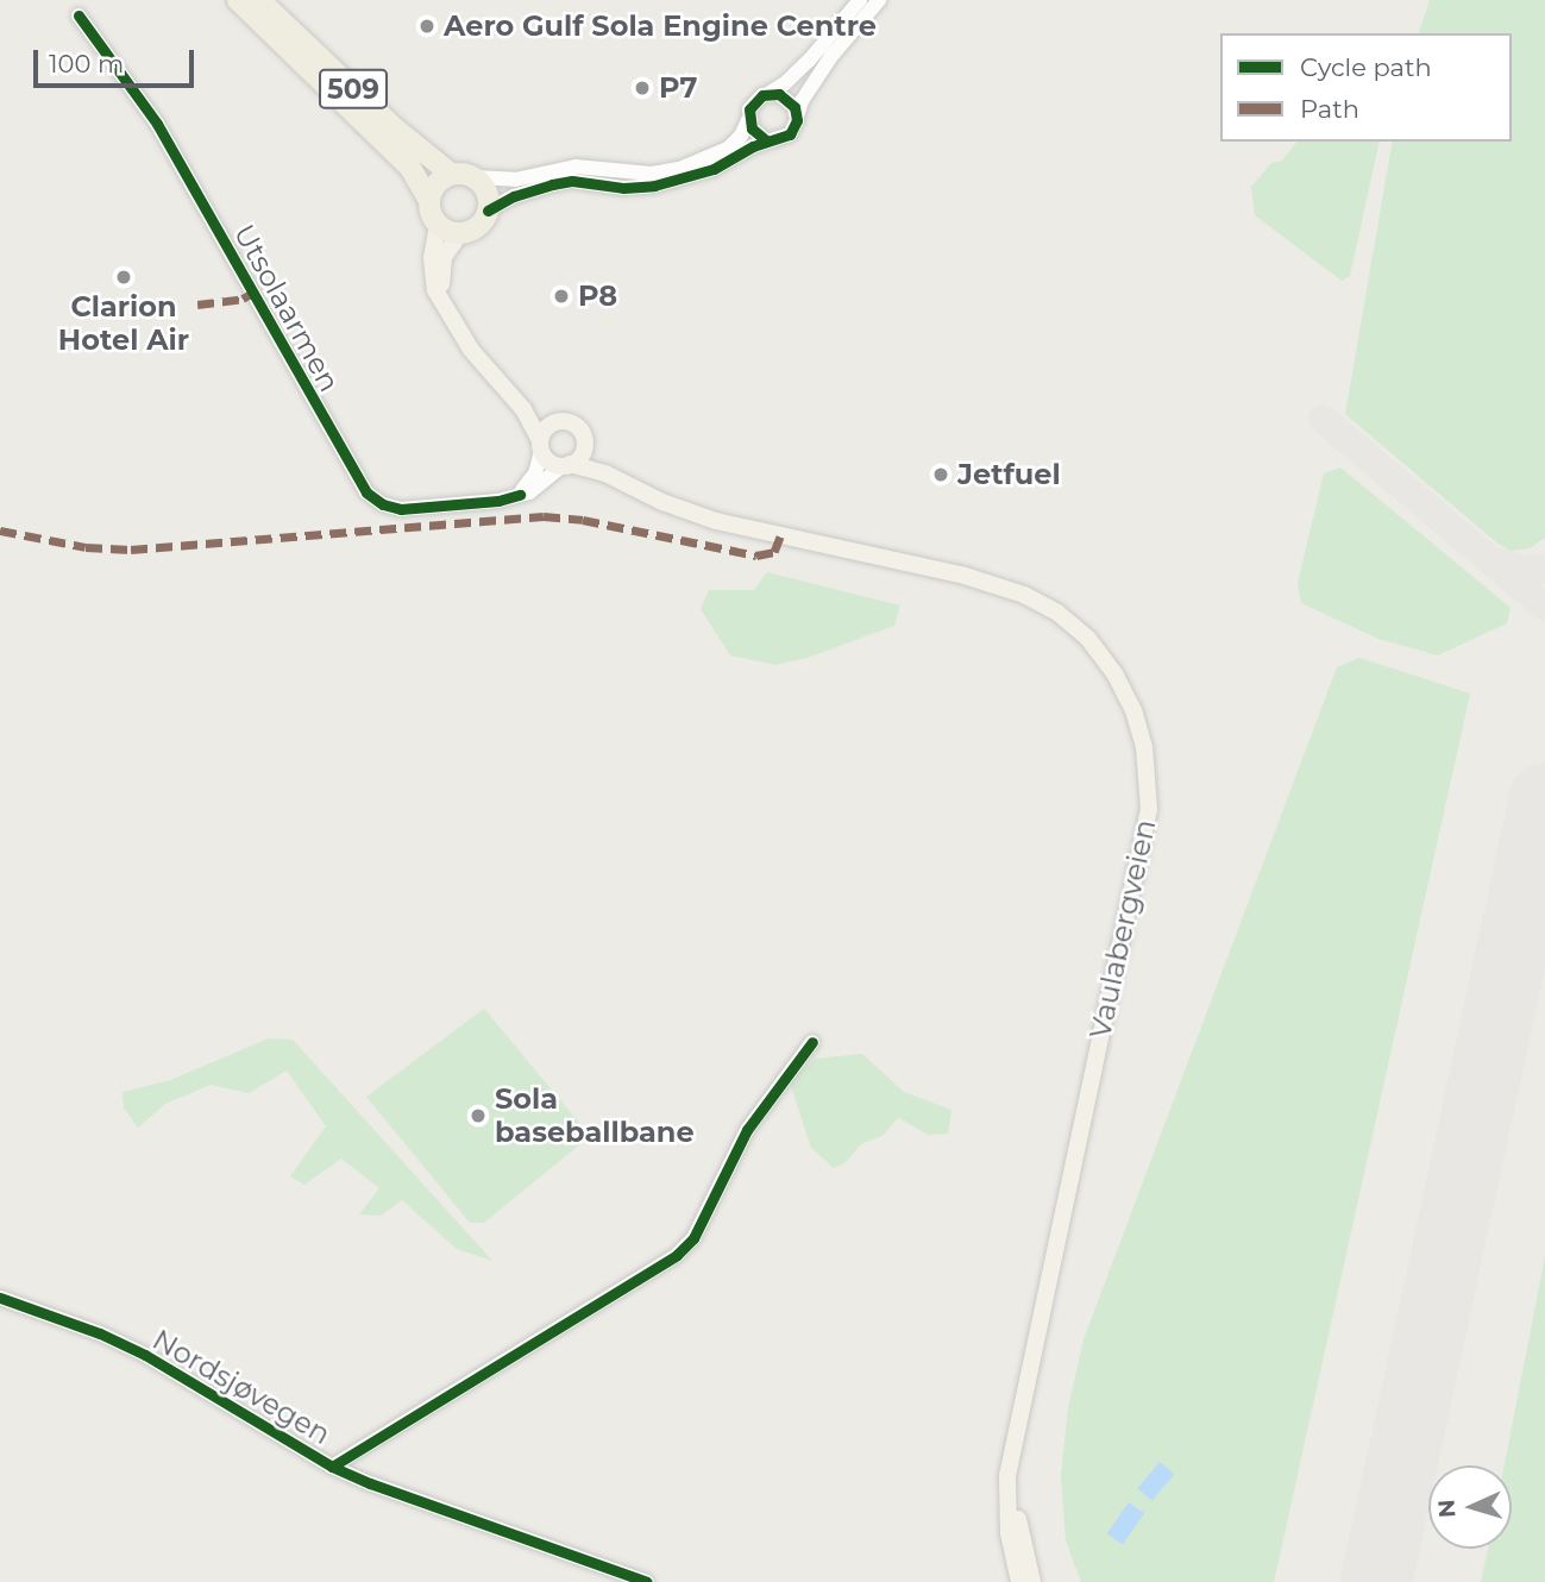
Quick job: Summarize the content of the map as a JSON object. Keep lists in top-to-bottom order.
{
  "streets": {
    "highway": ["509"],
    "main road": ["Vaulabergveien"],
    "street": ["Utsolaarmen", "Nordsjøvegen"]
  },
  "crossings": [
    ["Utsolaarmen", "Vaulabergveien"]
  ],
  "places": [
    "Aero Gulf Sola Engine Centre",
    "P7",
    "Clarion Hotel Air",
    "P8",
    "Jetfuel",
    "Sola baseballbane"
  ],
  "legend": ["Cycle path", "Path"],
  "scale_bar": "100 m",
  "north": "left"
}
